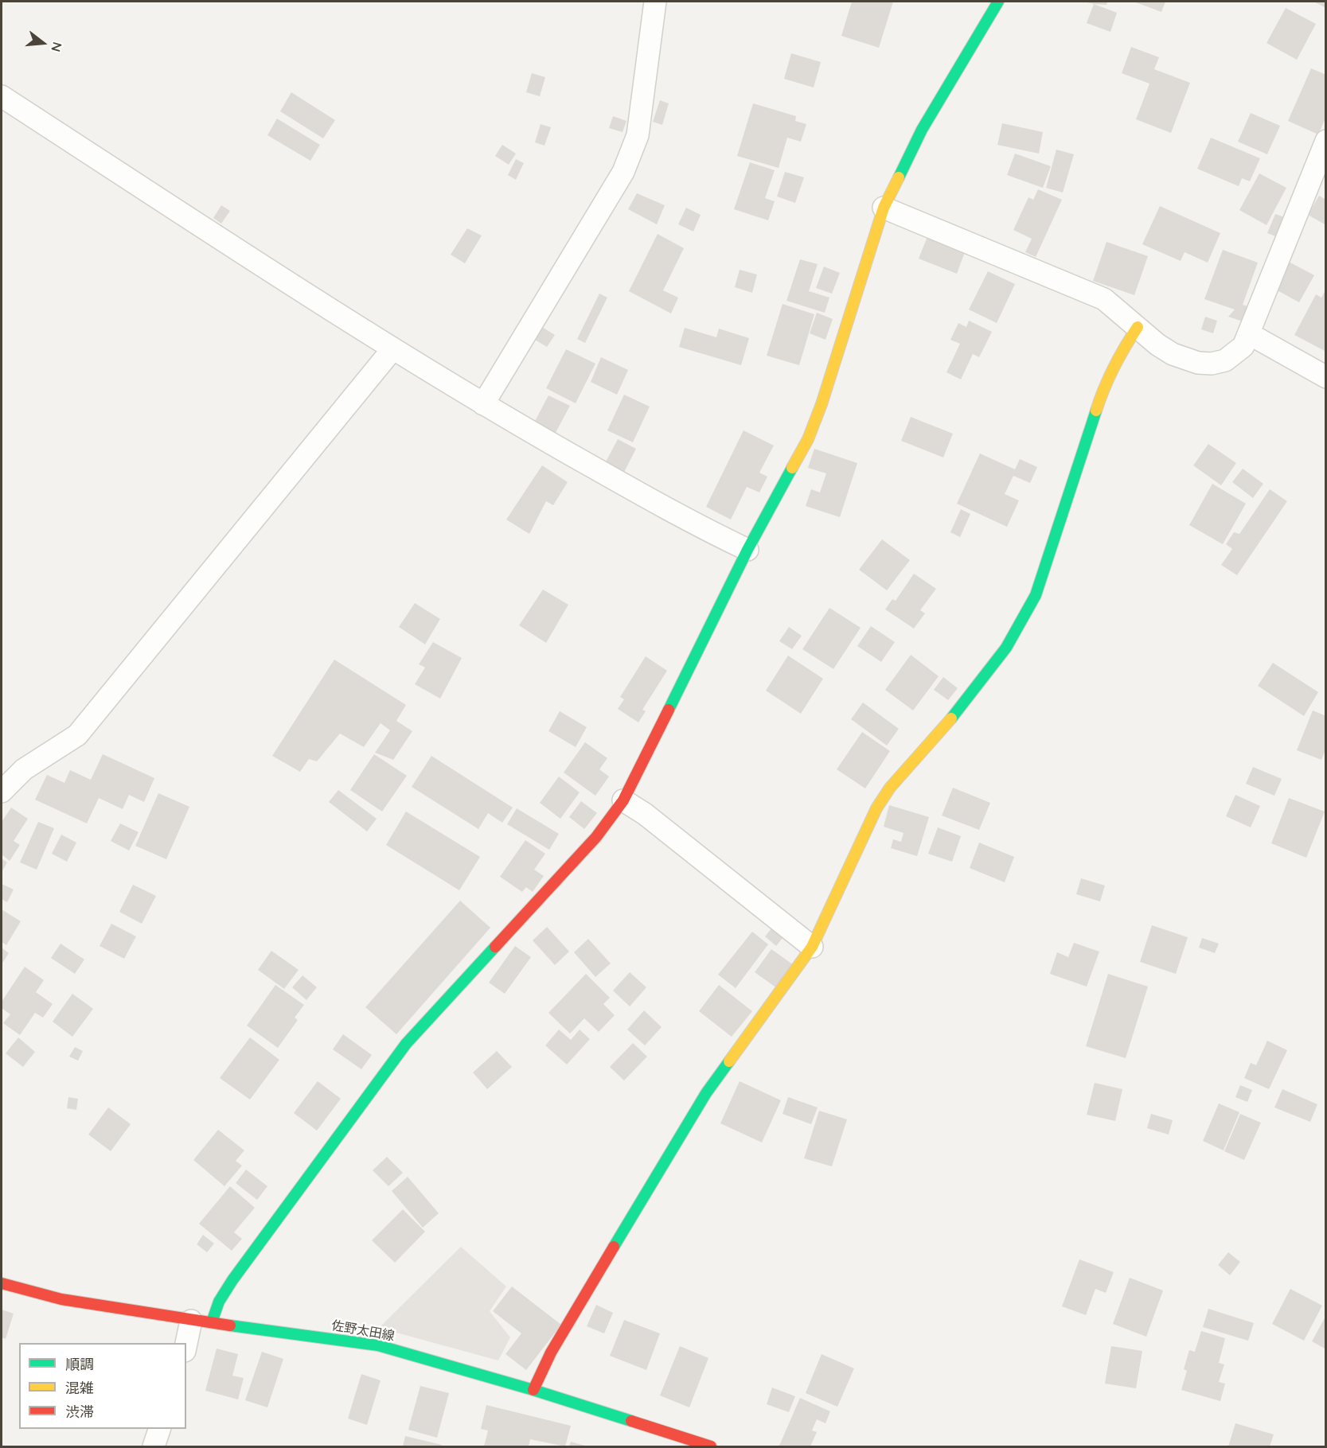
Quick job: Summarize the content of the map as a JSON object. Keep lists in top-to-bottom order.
{
  "streets": {
    "street": ["佐野太田線"]
  },
  "legend": ["順調", "混雑", "渋滞"],
  "north": "right"
}
